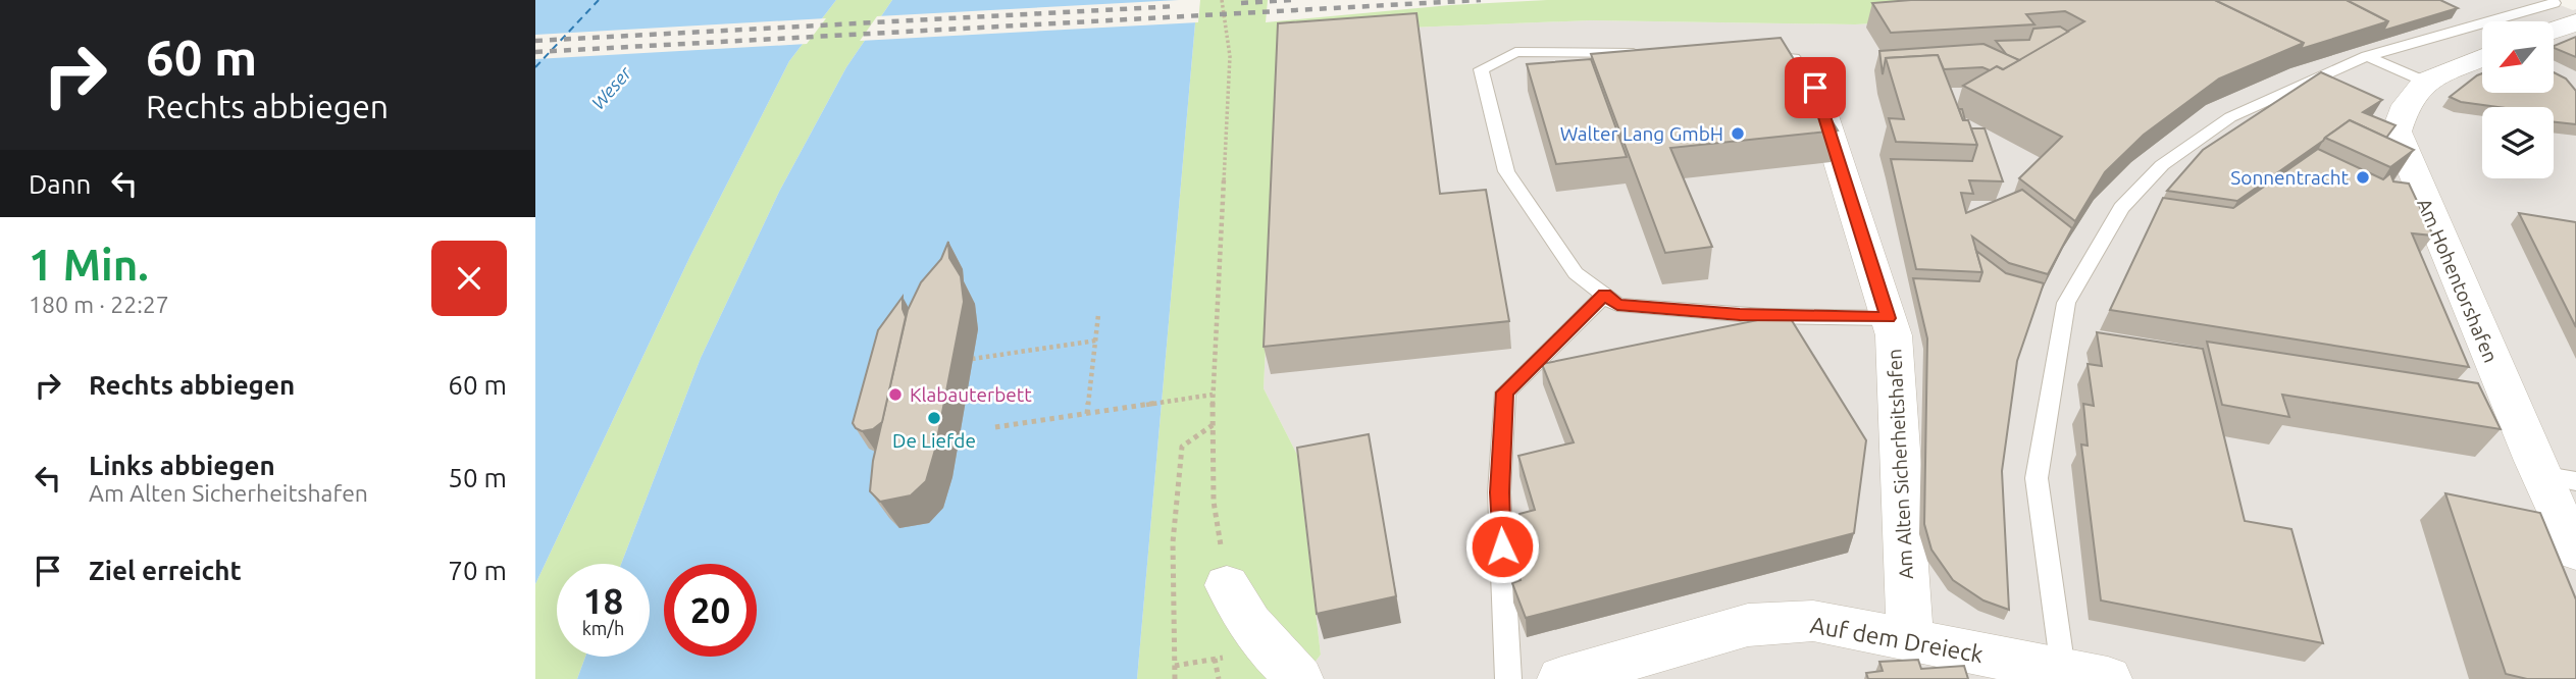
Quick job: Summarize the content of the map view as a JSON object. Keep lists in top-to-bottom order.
{
  "streets": {
    "street": ["Am Hohentorshafen", "Am Alten Sicherheitshafen", "Auf dem Dreieck"]
  },
  "crossings": [
    ["Am Alten Sicherheitshafen", "Auf dem Dreieck"]
  ],
  "water": ["Weser"],
  "places": [
    "Walter Lang GmbH",
    "Sonnentracht",
    "Klabauterbett",
    "De Liefde"
  ],
  "north": "bottom left",
  "page": {
    "turn": ["60 m", "Rechts abbiegen"],
    "then": "Dann",
    "heading": ["1 Min.", "180 m · 22:27"],
    "list": [
      {
        "name": "Rechts abbiegen",
        "value": "60 m"
      },
      {
        "name": "Links abbiegen",
        "note": "Am Alten Sicherheitshafen",
        "value": "50 m"
      },
      {
        "name": "Ziel erreicht",
        "value": "70 m"
      }
    ],
    "speed": "18 km/h",
    "limit": "20"
  }
}
